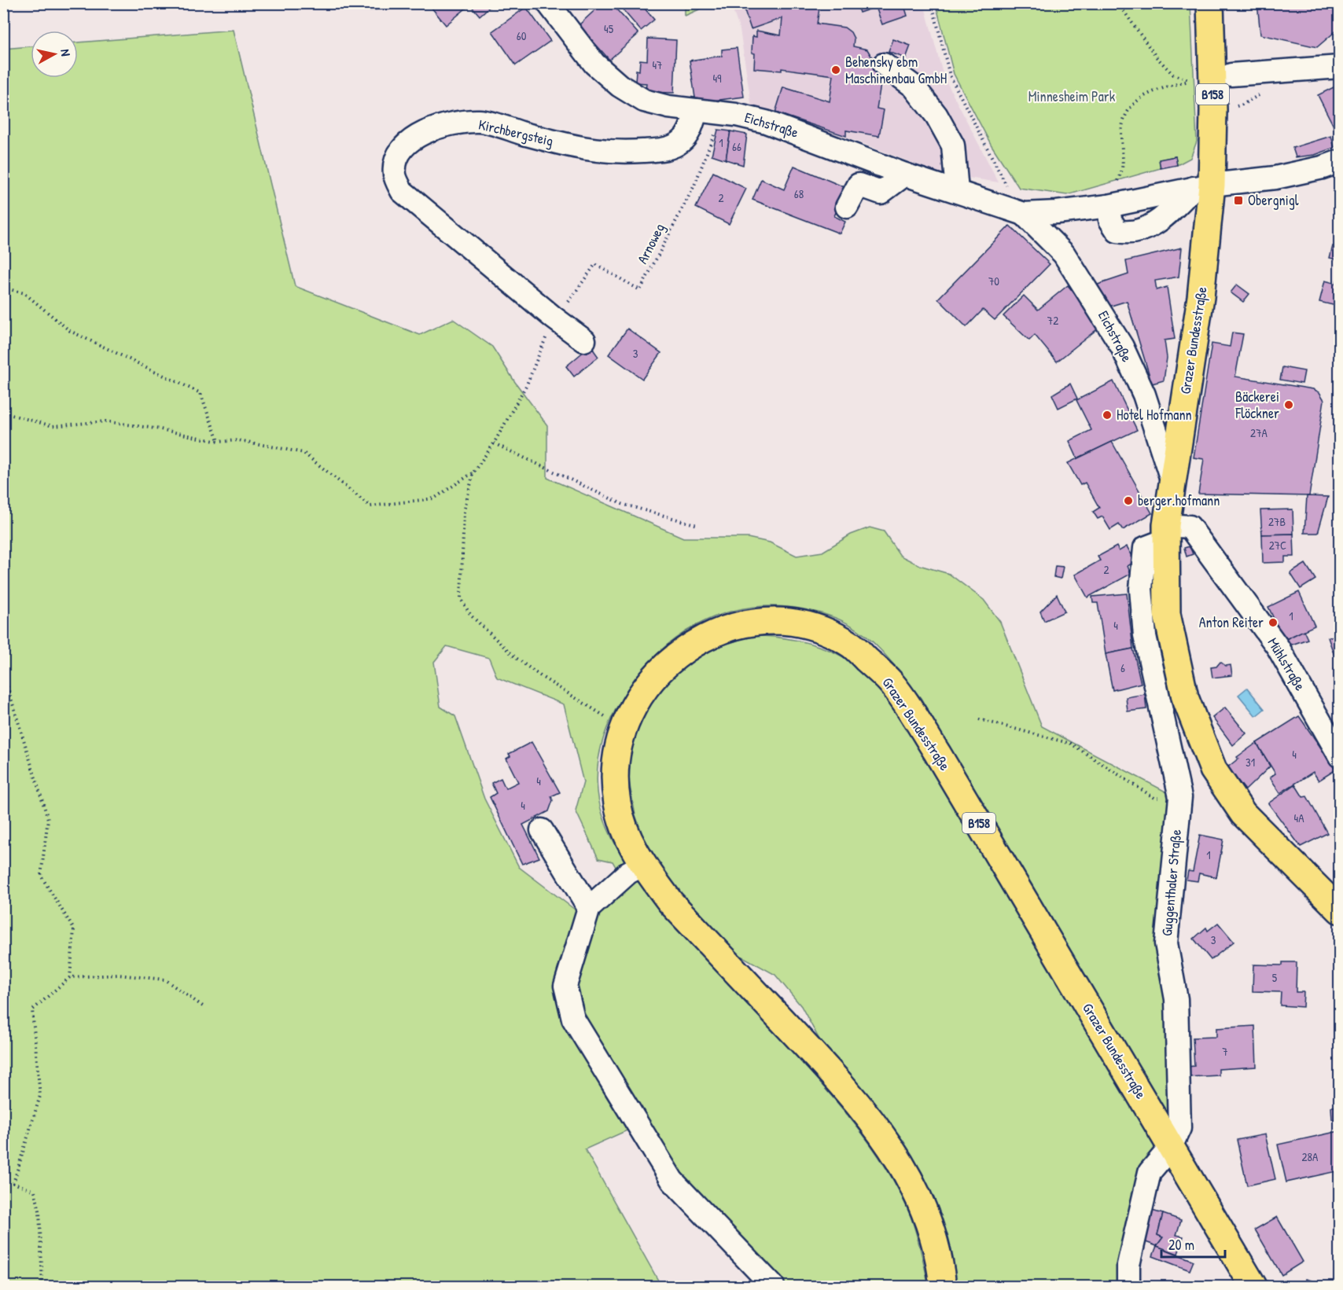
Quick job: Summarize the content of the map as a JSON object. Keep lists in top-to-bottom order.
{
  "streets": {
    "main road": ["B158", "Grazer Bundesstraße"],
    "street": [
      "Eichstraße",
      "Kirchbergsteig",
      "Mühlstraße",
      "Guggenthaler Straße"
    ],
    "path": ["Arnoweg"]
  },
  "crossings": [
    ["B158", "Eichstraße"],
    ["B158", "Grazer Bundesstraße"],
    ["Eichstraße", "Kirchbergsteig"],
    ["Eichstraße", "Grazer Bundesstraße"],
    ["Grazer Bundesstraße", "Mühlstraße"],
    ["Grazer Bundesstraße", "Guggenthaler Straße"],
    ["Mühlstraße", "Guggenthaler Straße"]
  ],
  "parks": ["Minnesheim Park"],
  "places": {
    "other": [
      "Behensky ebm Maschinenbau GmbH",
      "Bäckerei Flöckner",
      "Hotel Hofmann",
      "berger.hofmann",
      "Anton Reiter"
    ],
    "transit": ["Obergnigl"]
  },
  "house_numbers": [
    "45",
    "60",
    "47",
    "49",
    "1",
    "66",
    "68",
    "2",
    "70",
    "72",
    "3",
    "27A",
    "27B",
    "27C",
    "2",
    "1",
    "4",
    "6",
    "4",
    "31",
    "4",
    "4",
    "4A",
    "1",
    "3",
    "5",
    "7",
    "28A"
  ],
  "scale_bar": "20 m",
  "north": "right"
}
